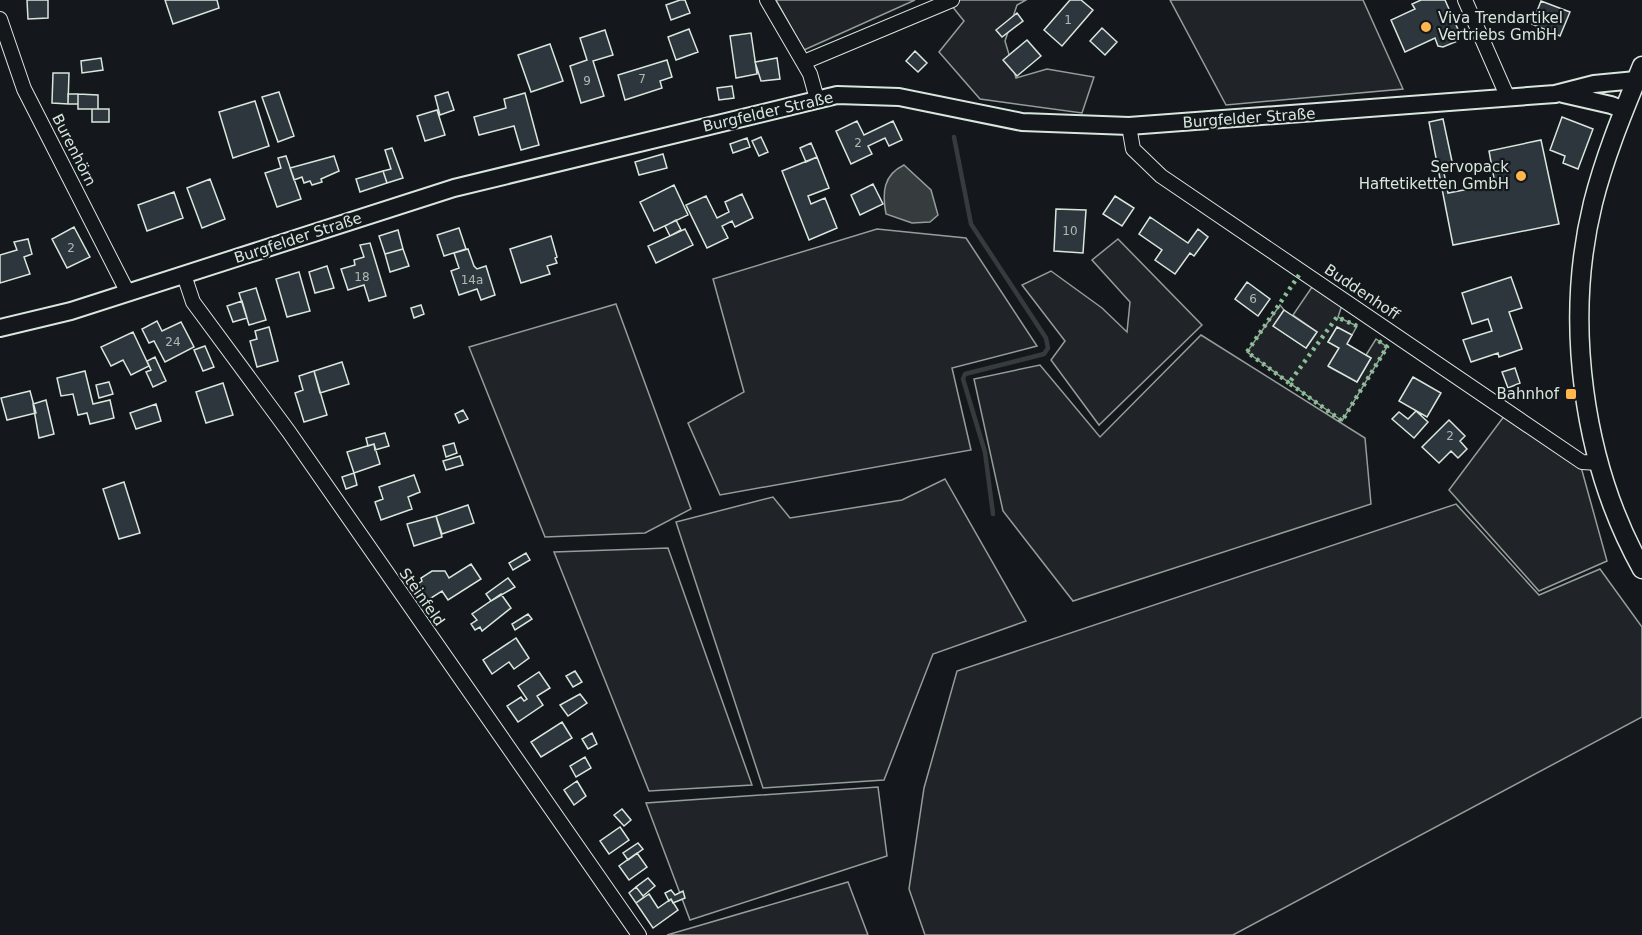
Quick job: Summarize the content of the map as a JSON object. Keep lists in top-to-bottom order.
{
  "streets": {
    "street": [
      "Burgfelder Straße",
      "Burenhörn",
      "Buddenhoff",
      "Steinfeld"
    ]
  },
  "crossings": [
    ["Burgfelder Straße", "Burenhörn"],
    ["Burgfelder Straße", "Buddenhoff"],
    ["Burgfelder Straße", "Steinfeld"]
  ],
  "places": {
    "other": ["Viva Trendartikel Vertriebs GmbH", "Servopack Haftetiketten GmbH"],
    "transit": ["Bahnhof"]
  },
  "house_numbers": [
    "1",
    "7",
    "9",
    "2",
    "10",
    "2",
    "18",
    "14a",
    "6",
    "24",
    "2"
  ]
}
